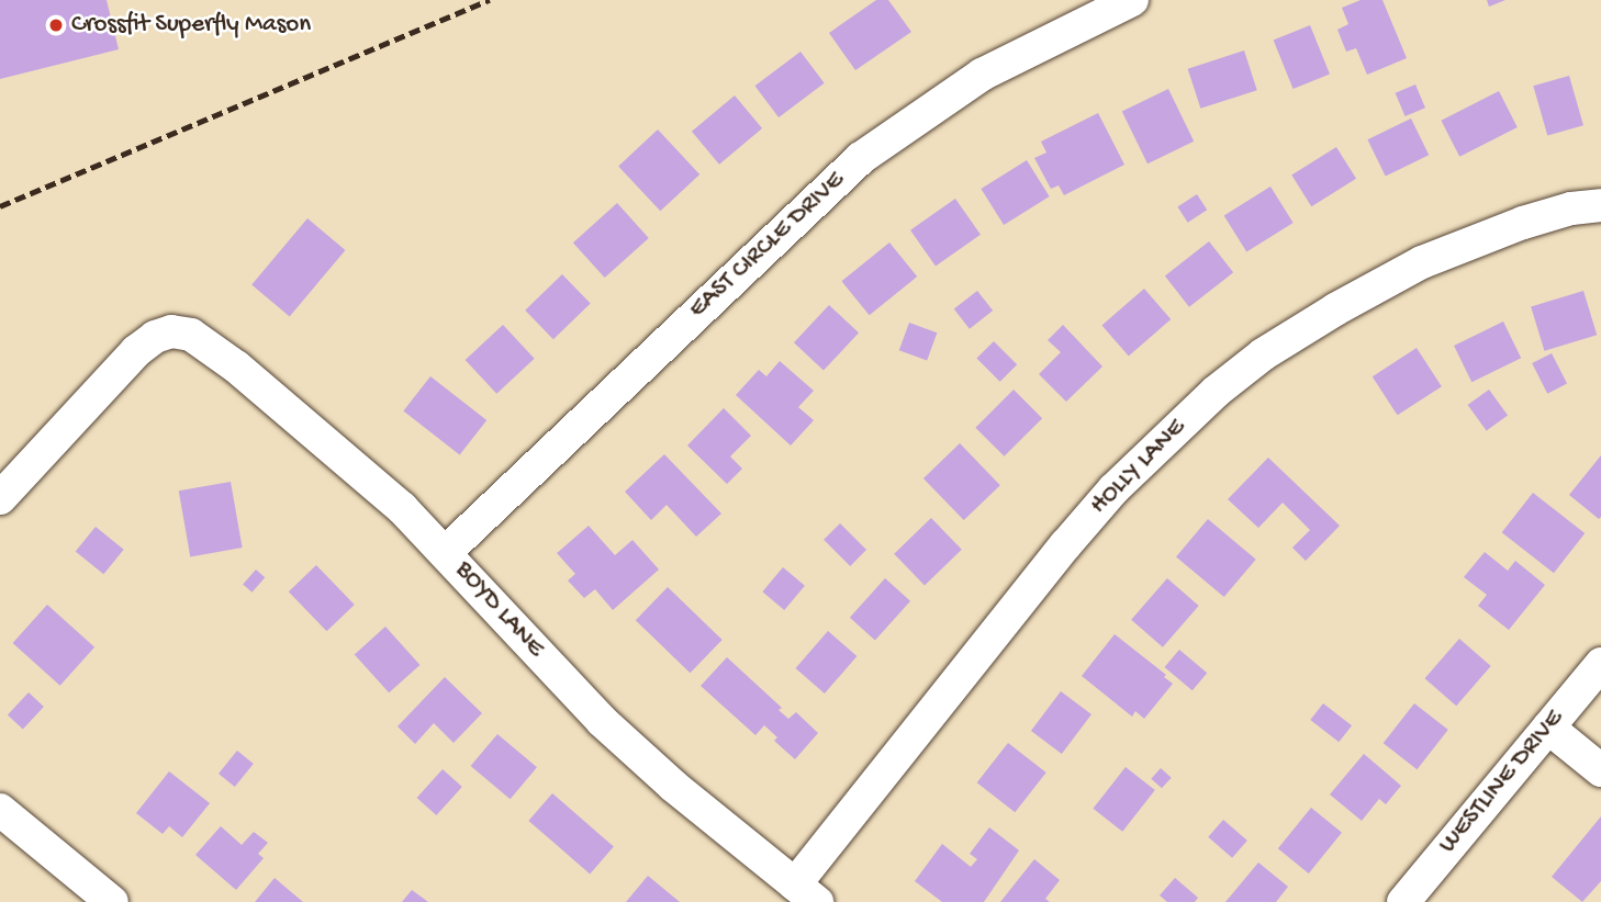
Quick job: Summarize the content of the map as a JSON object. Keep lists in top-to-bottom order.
{
  "streets": {
    "street": [
      "EAST CIRCLE DRIVE",
      "HOLLY LANE",
      "BOYD LANE",
      "WESTLINE DRIVE"
    ]
  },
  "crossings": [
    ["EAST CIRCLE DRIVE", "BOYD LANE"],
    ["HOLLY LANE", "BOYD LANE"]
  ],
  "places": ["Crossfit Superfly Mason"]
}
